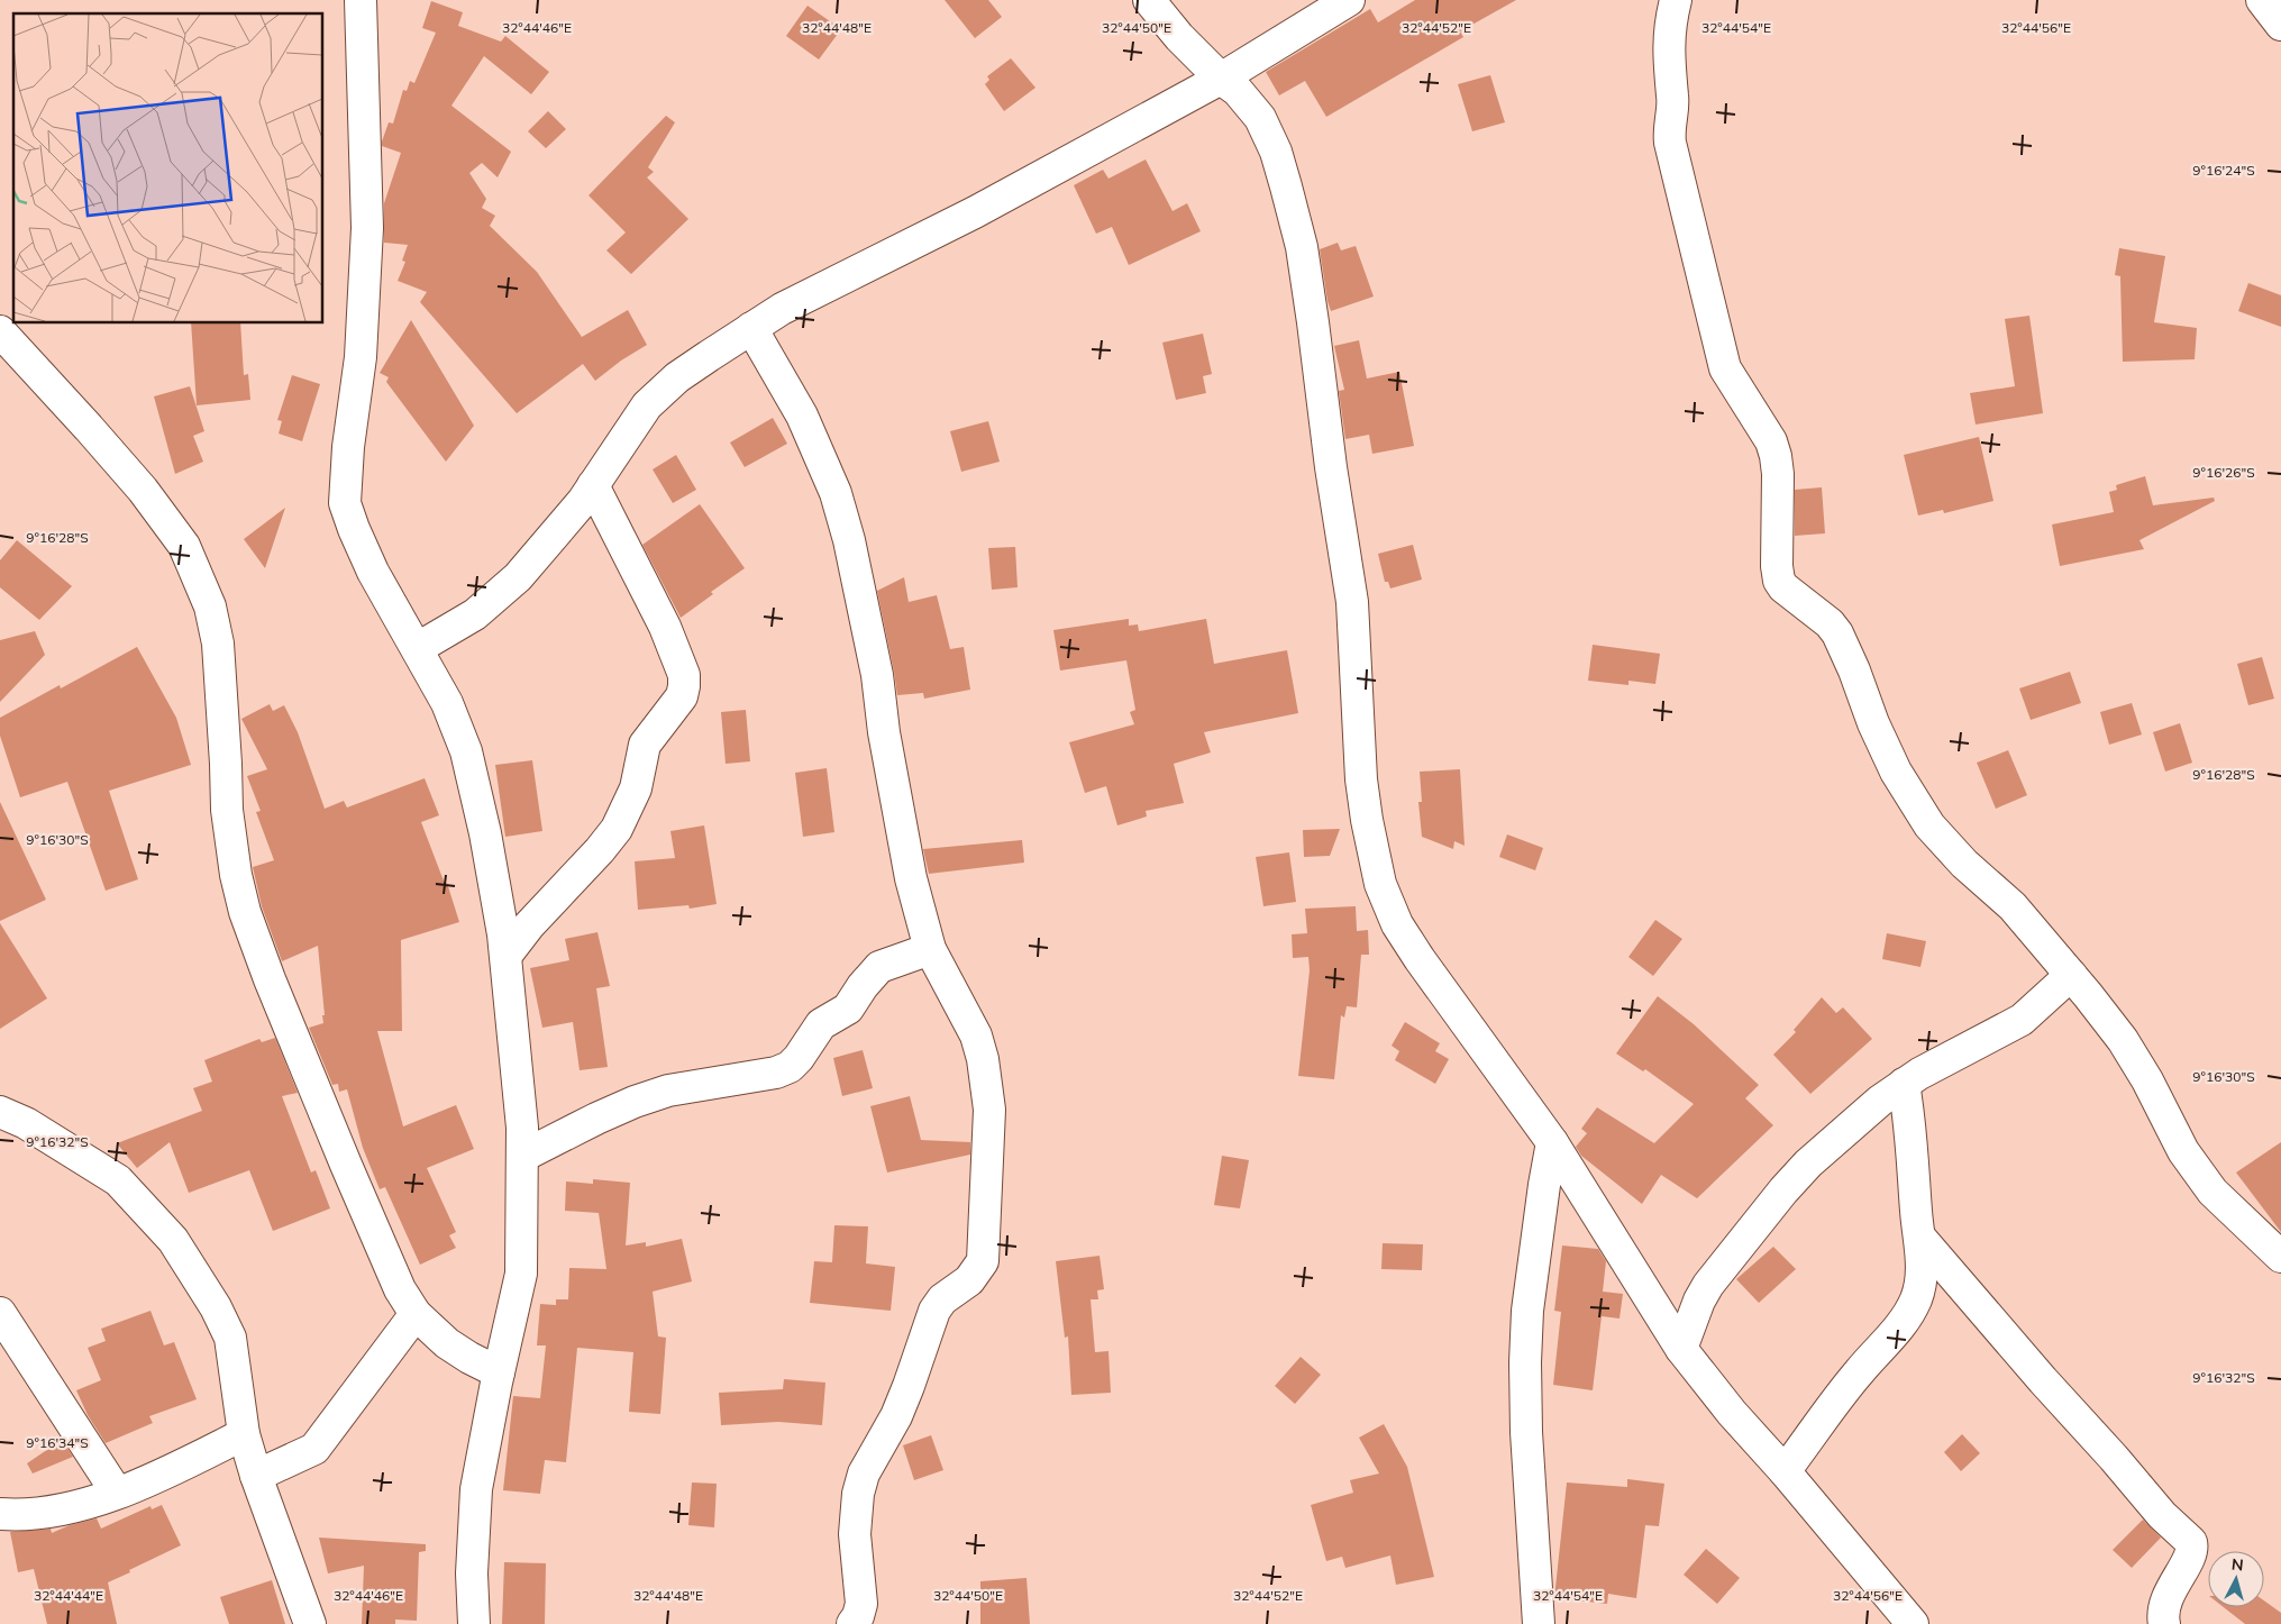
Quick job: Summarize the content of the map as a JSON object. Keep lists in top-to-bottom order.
{
  "north": "top",
  "coordinates": [
    "32°44'46\"E",
    "32°44'48\"E",
    "32°44'50\"E",
    "32°44'52\"E",
    "32°44'54\"E",
    "32°44'56\"E",
    "9°16'24\"S",
    "9°16'26\"S",
    "9°16'28\"S",
    "9°16'30\"S",
    "9°16'32\"S",
    "9°16'34\"S",
    "32°44'44\"E"
  ]
}
